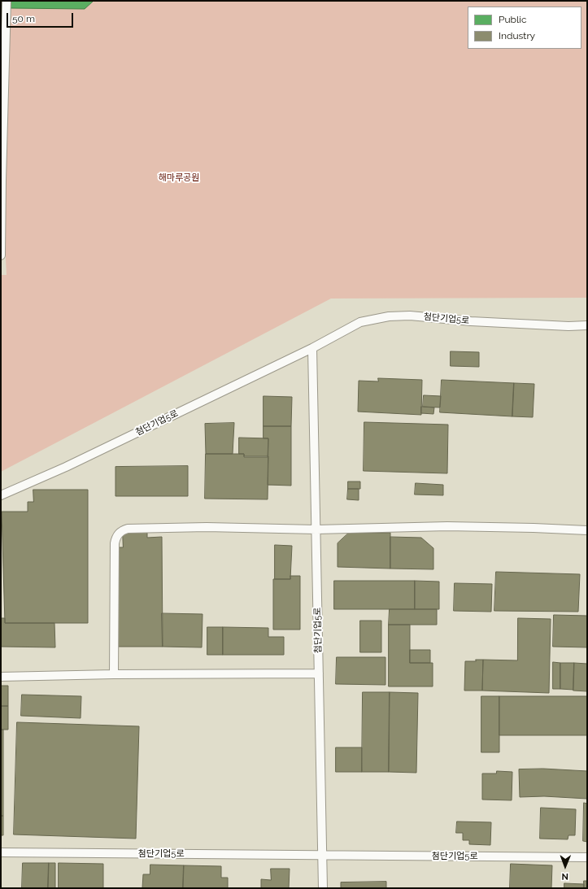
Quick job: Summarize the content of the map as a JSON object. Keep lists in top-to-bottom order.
{
  "streets": {
    "street": ["첨단기업5로"]
  },
  "parks": ["해마루공원"],
  "legend": ["Public", "Industry"],
  "scale_bar": "50 m",
  "north": "bottom"
}
